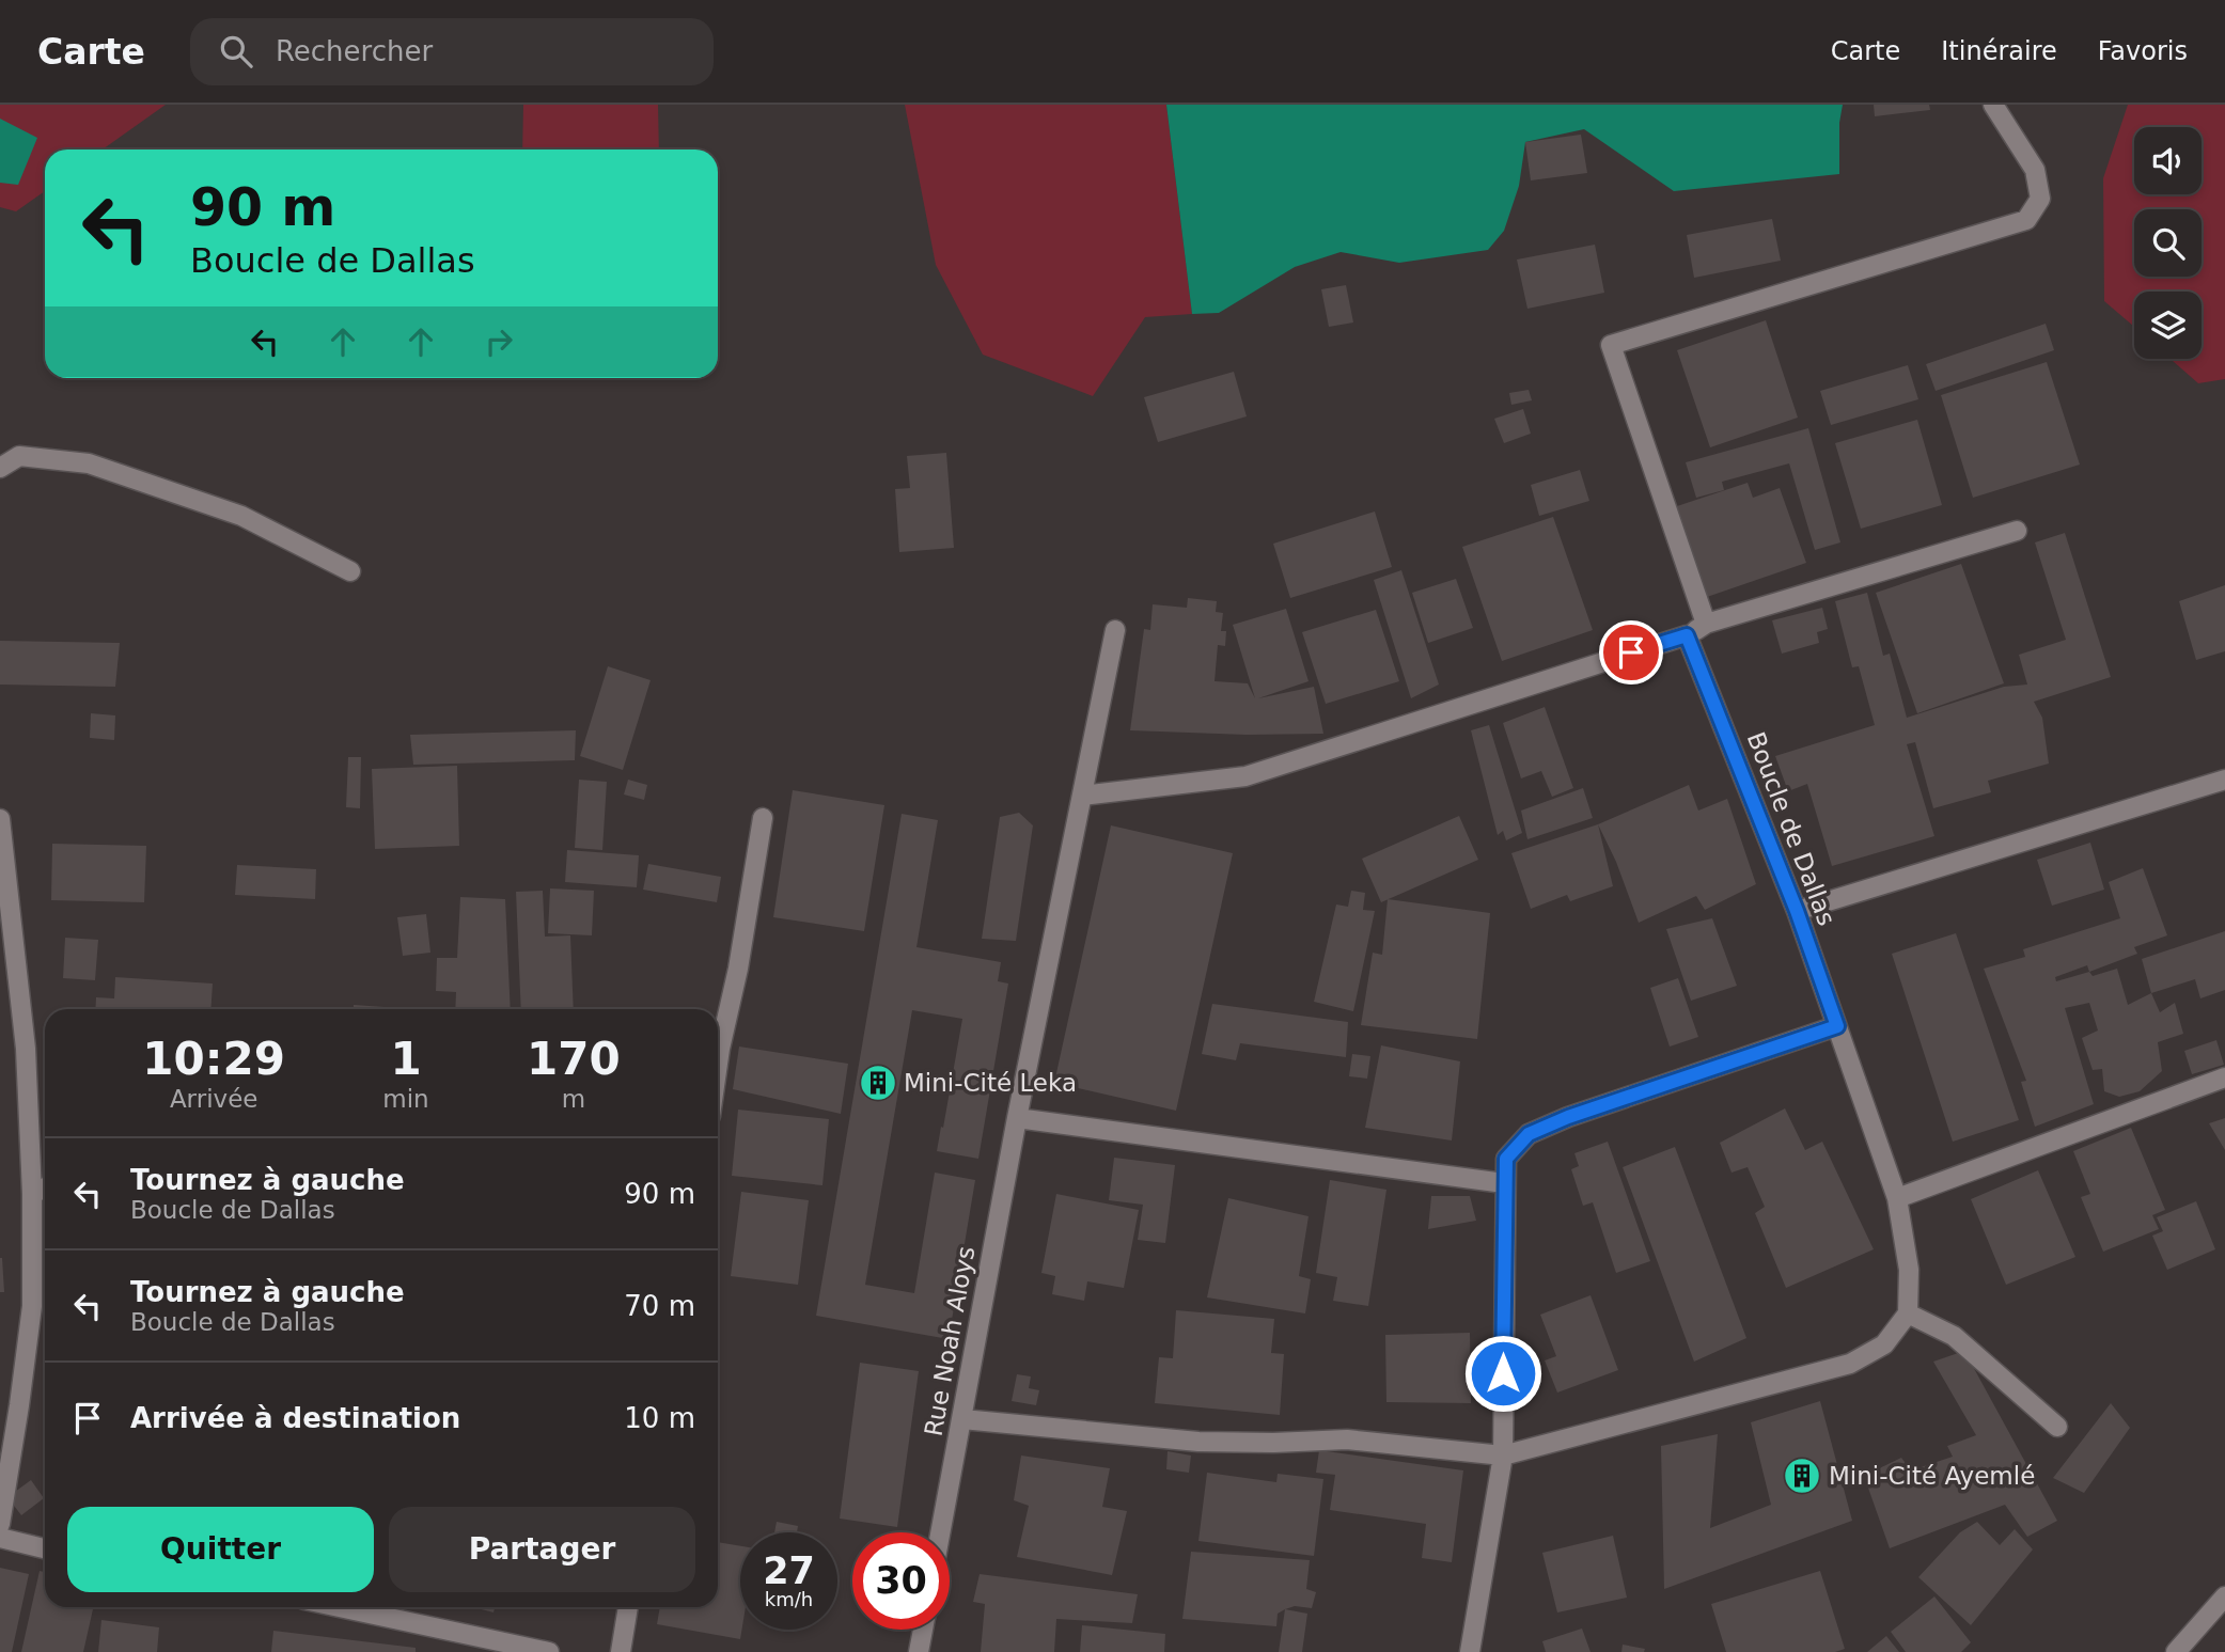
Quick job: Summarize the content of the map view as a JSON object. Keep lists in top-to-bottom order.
{
  "streets": {
    "street": ["Boucle de Dallas", "Rue Noah Aloys"]
  },
  "places": {
    "building": ["Mini-Cité Leka", "Mini-Cité Ayemlé"]
  },
  "page": {
    "header": "Carte",
    "search": "Rechercher",
    "nav": ["Carte", "Itinéraire", "Favoris"],
    "turn": ["90 m", "Boucle de Dallas"],
    "eta": [
      "10:29",
      "Arrivée",
      "1",
      "min",
      "170",
      "m"
    ],
    "list": [
      {
        "name": "Tournez à gauche",
        "note": "Boucle de Dallas",
        "value": "90 m"
      },
      {
        "name": "Tournez à gauche",
        "note": "Boucle de Dallas",
        "value": "70 m"
      },
      {
        "name": "Arrivée à destination",
        "value": "10 m"
      }
    ],
    "buttons": ["Quitter", "Partager"],
    "speed": "27 km/h",
    "limit": "30"
  }
}
